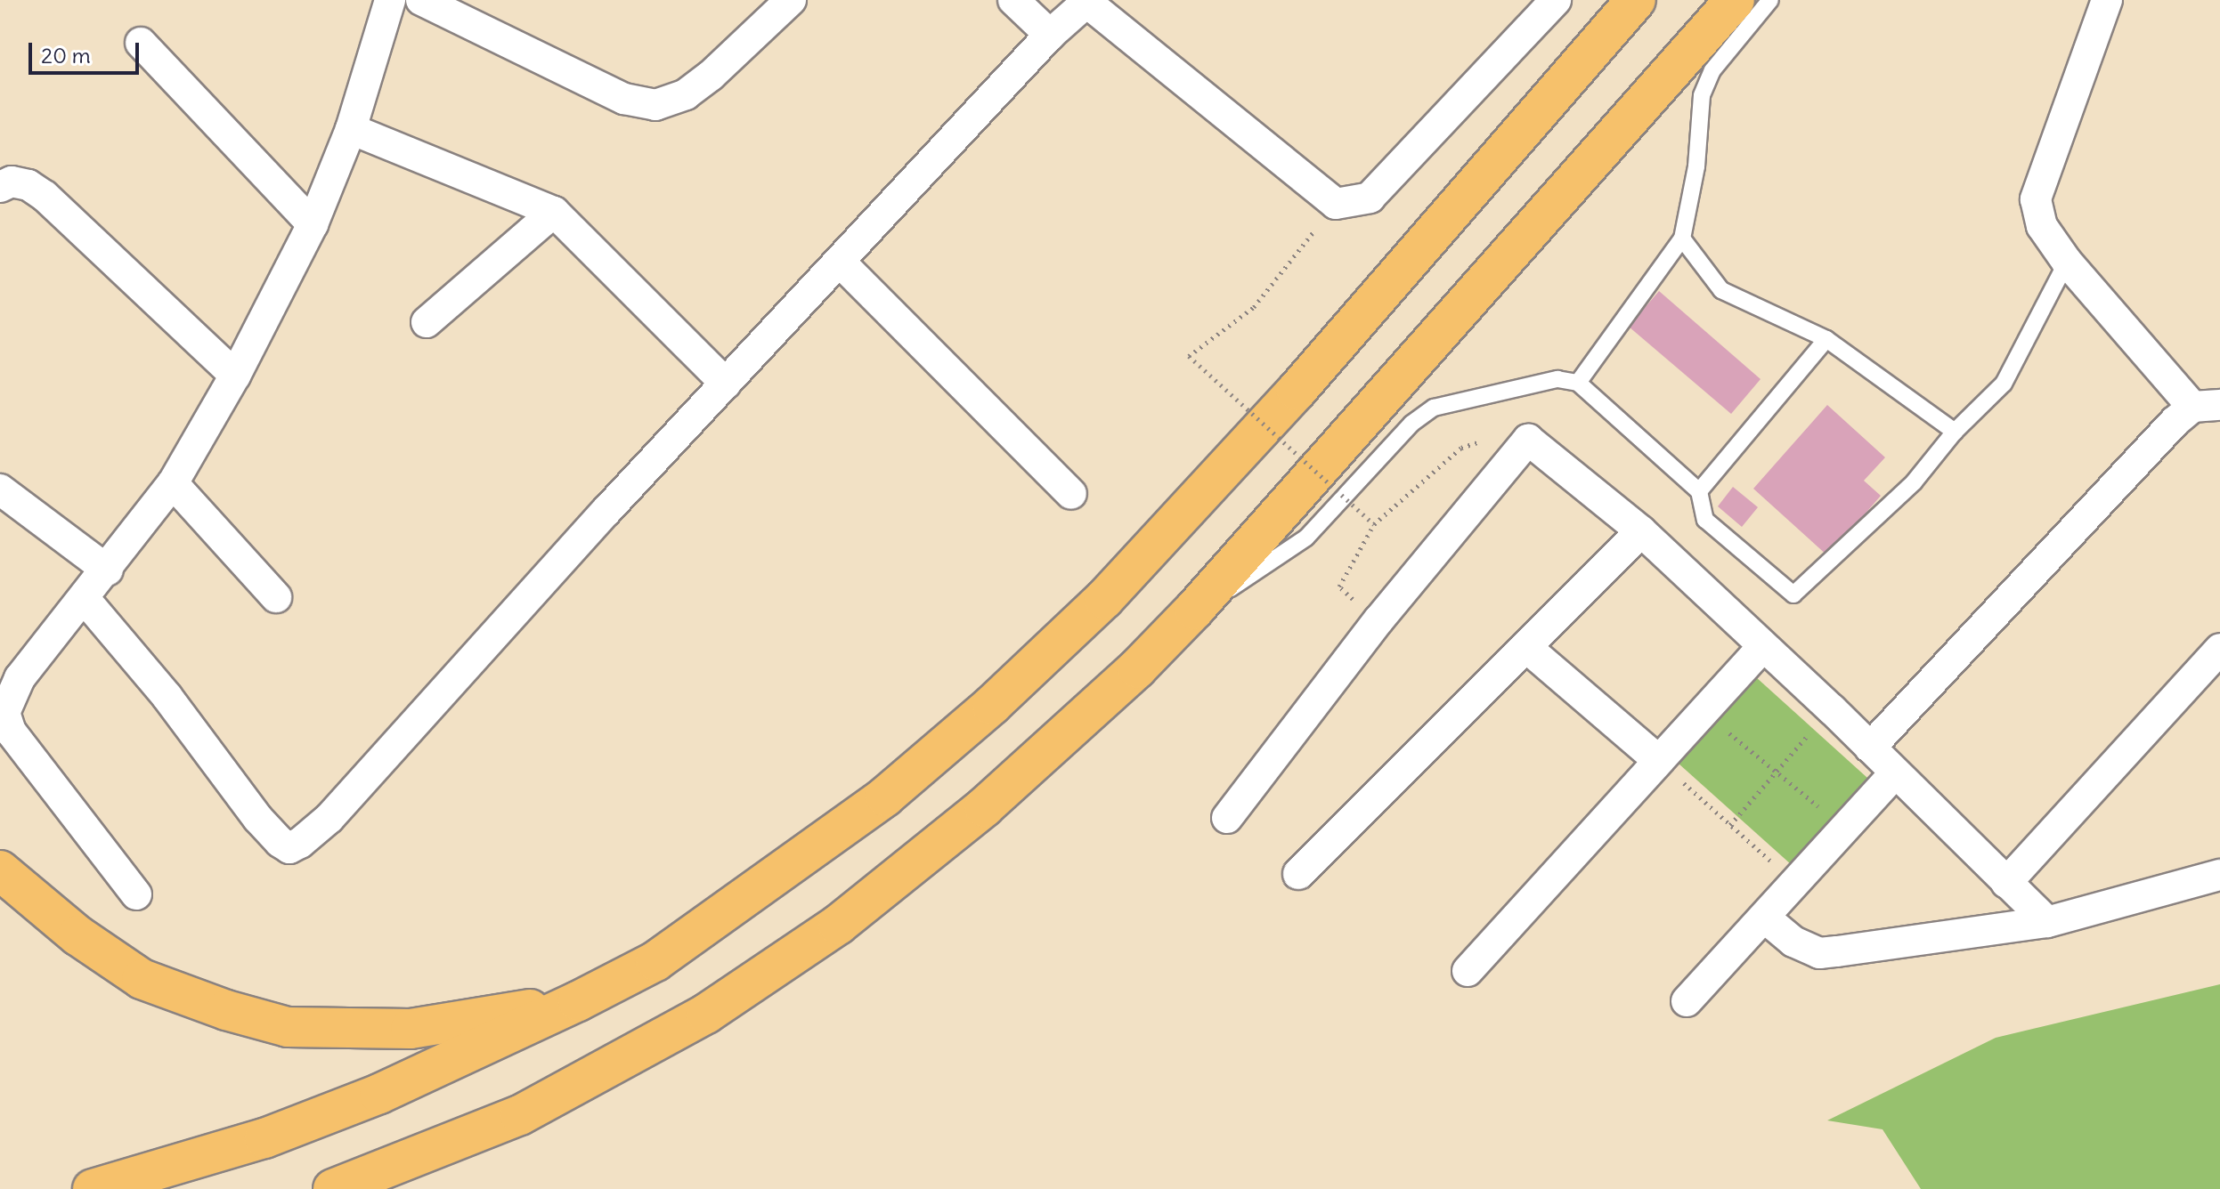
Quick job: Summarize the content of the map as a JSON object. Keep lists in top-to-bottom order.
{
  "scale_bar": "20 m"
}
